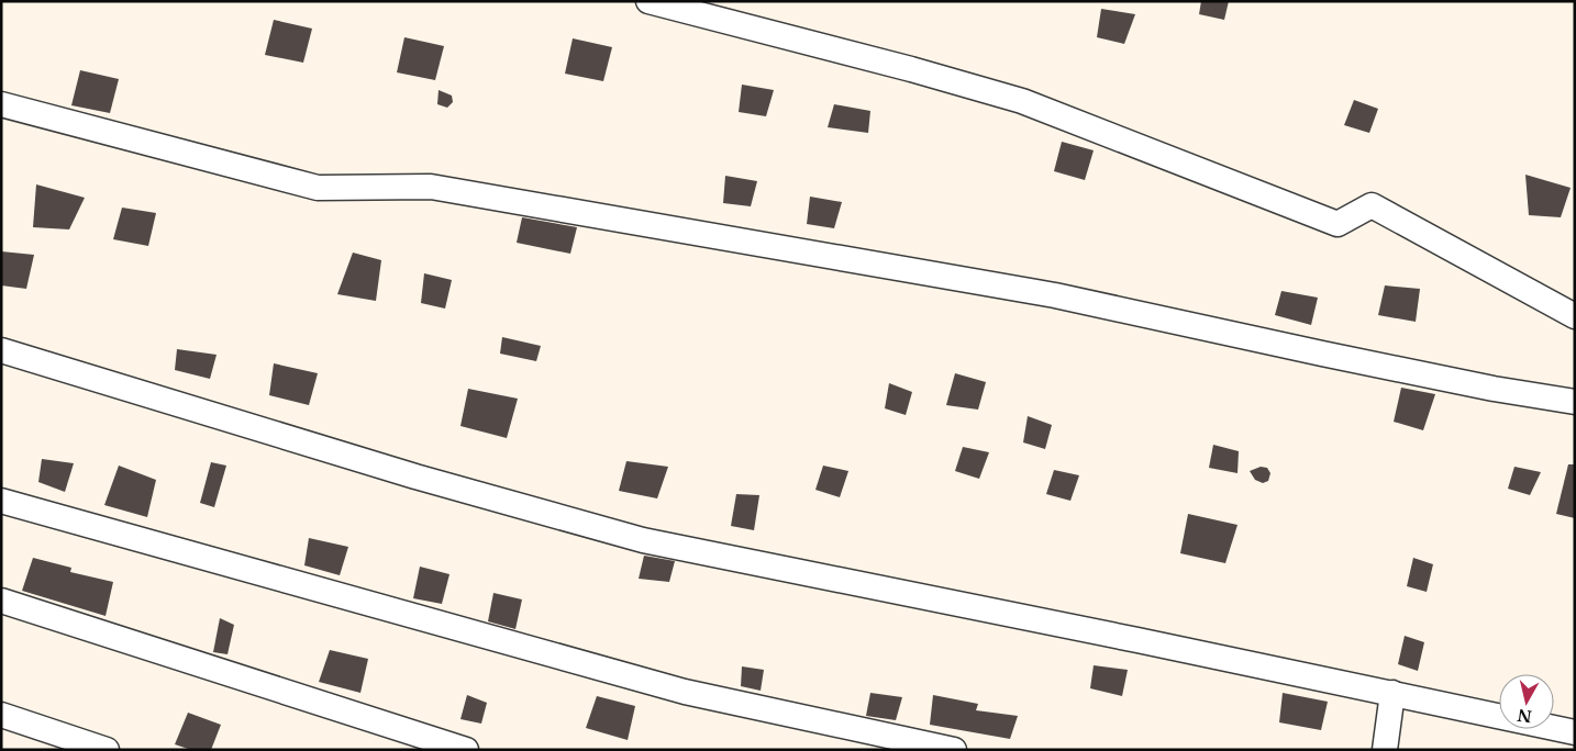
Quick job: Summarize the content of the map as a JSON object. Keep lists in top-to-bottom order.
{
  "north": "bottom"
}
